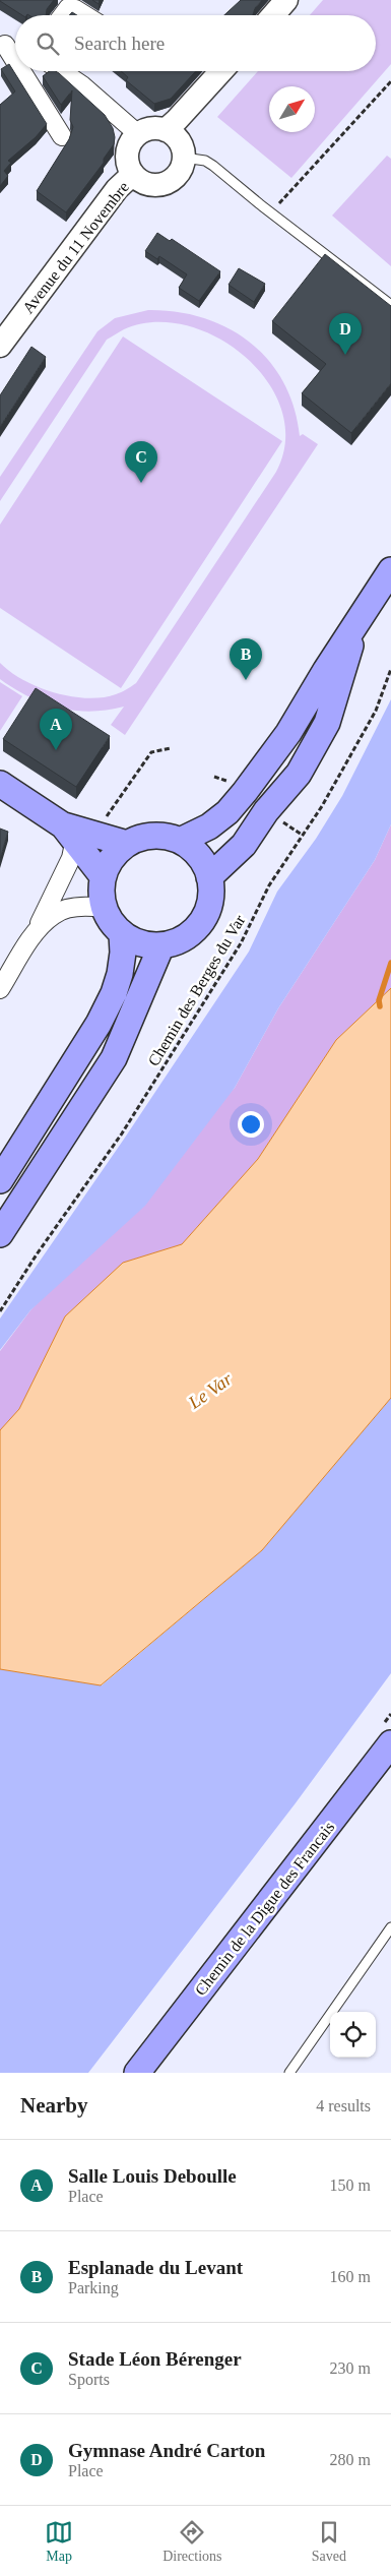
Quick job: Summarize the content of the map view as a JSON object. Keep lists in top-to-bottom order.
{
  "streets": {
    "main road": ["Chemin de la Digue des Francais"],
    "street": ["Avenue du 11 Novembre"],
    "path": ["Chemin des Berges du Var"]
  },
  "water": ["Le Var"],
  "north": "top right",
  "page": {
    "search": "Search here",
    "pins": [
      "D",
      "C",
      "B",
      "A"
    ],
    "heading": ["Nearby", "4 results"],
    "list": [
      {
        "mark": "A",
        "name": "Salle Louis Deboulle",
        "note": "Place",
        "value": "150 m"
      },
      {
        "mark": "B",
        "name": "Esplanade du Levant",
        "note": "Parking",
        "value": "160 m"
      },
      {
        "mark": "C",
        "name": "Stade Léon Bérenger",
        "note": "Sports",
        "value": "230 m"
      },
      {
        "mark": "D",
        "name": "Gymnase André Carton",
        "note": "Place",
        "value": "280 m"
      }
    ],
    "nav": ["Map", "Directions", "Saved"]
  }
}
